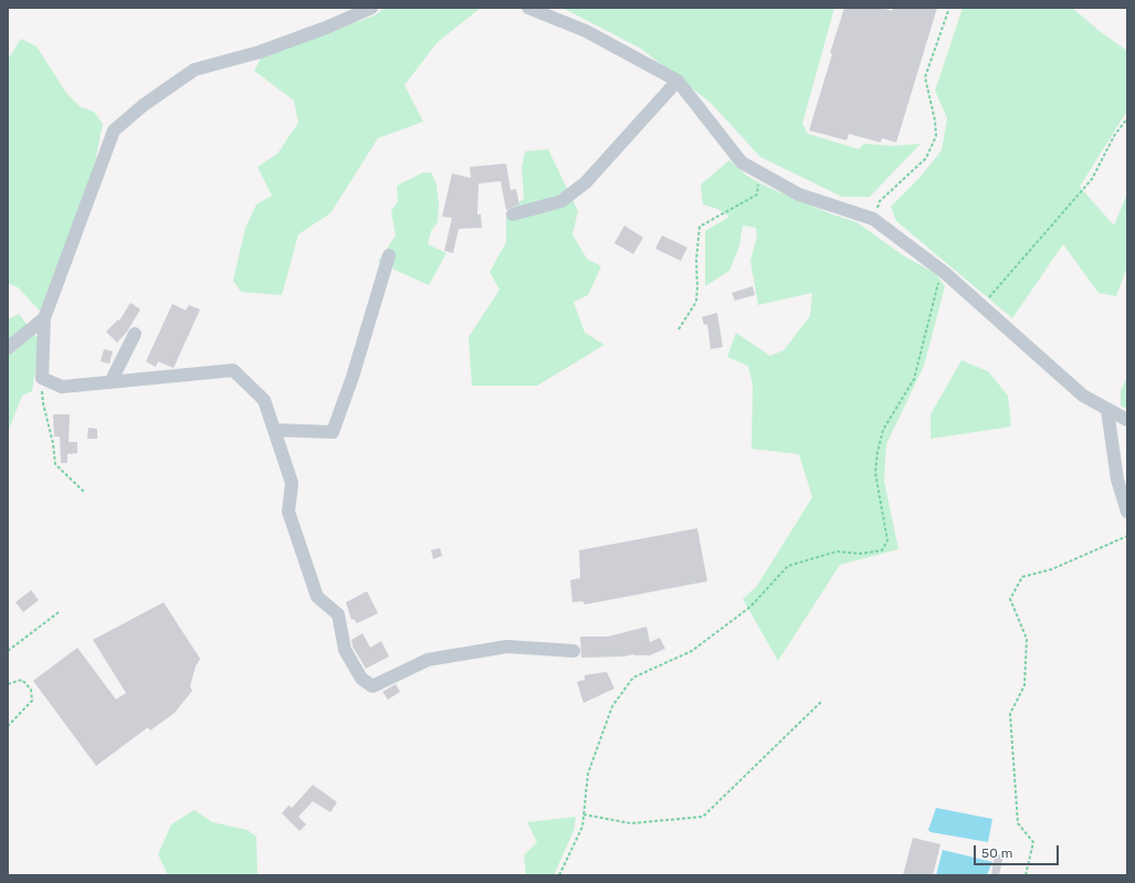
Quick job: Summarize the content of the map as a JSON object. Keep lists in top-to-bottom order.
{
  "scale_bar": "50 m"
}
